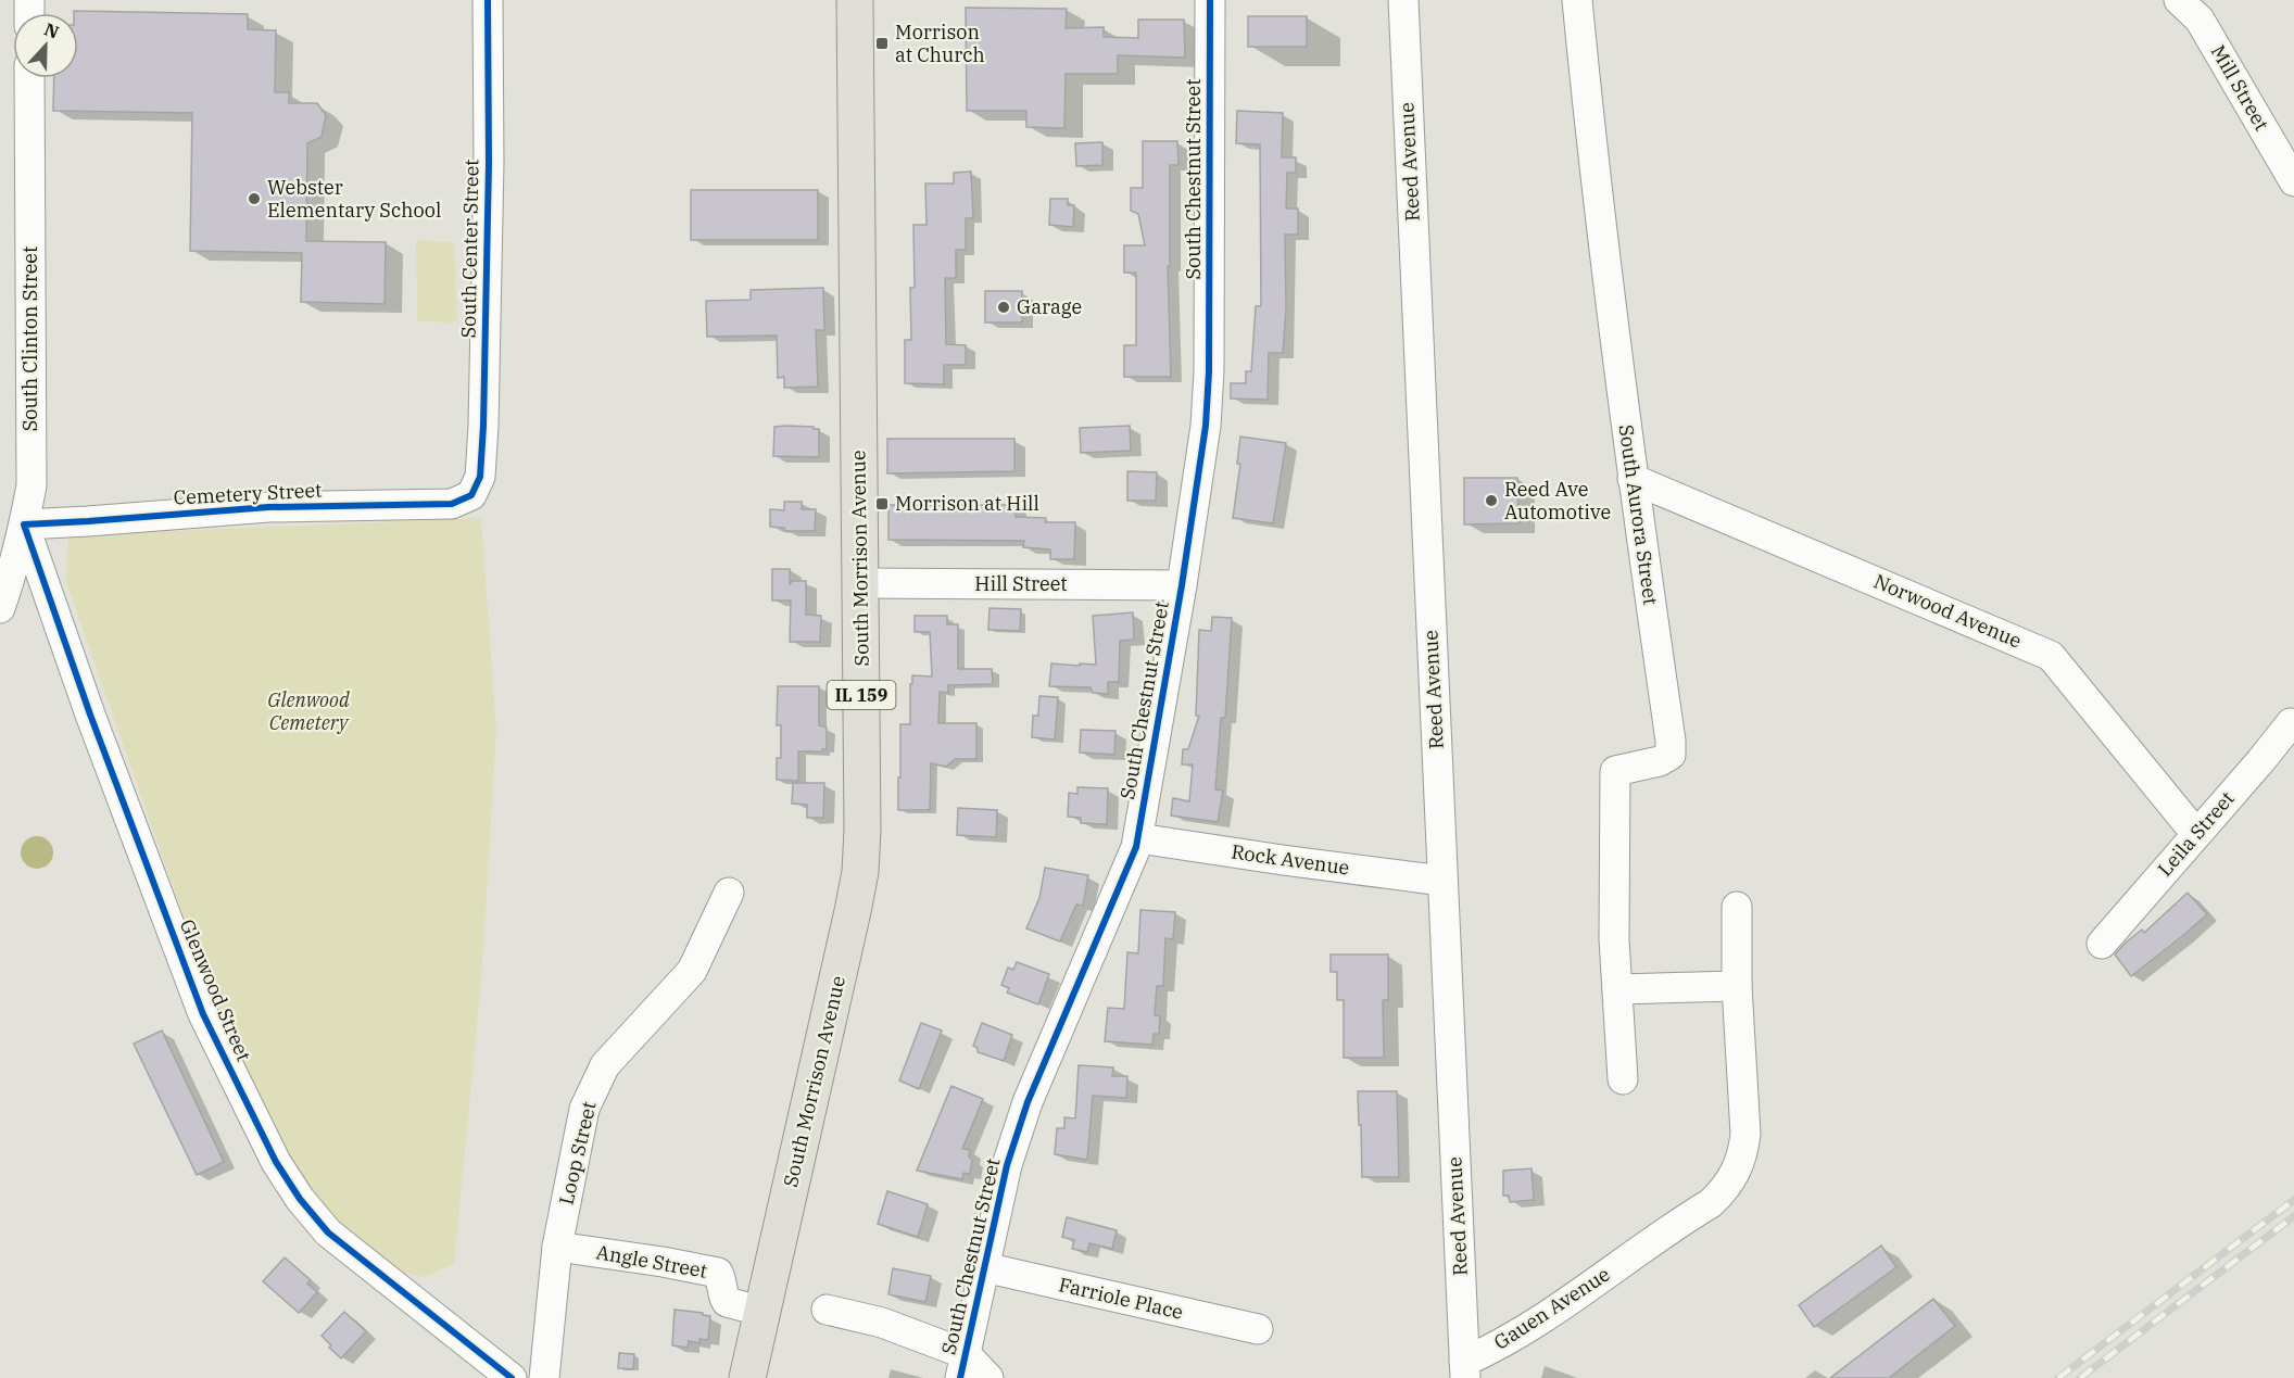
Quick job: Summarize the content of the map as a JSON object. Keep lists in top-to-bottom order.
{
  "streets": {
    "main road": ["South Morrison Avenue", "IL 159"],
    "street": [
      "Mill Street",
      "Reed Avenue",
      "South Chestnut Street",
      "South Center Street",
      "South Clinton Street",
      "Cemetery Street",
      "South Aurora Street",
      "Hill Street",
      "Norwood Avenue",
      "Leila Street",
      "Rock Avenue",
      "Glenwood Street",
      "Loop Street",
      "Angle Street",
      "Farriole Place",
      "Gauen Avenue"
    ]
  },
  "crossings": [
    ["Reed Avenue", "Rock Avenue"],
    ["Reed Avenue", "Gauen Avenue"],
    ["South Chestnut Street", "Hill Street"],
    ["South Chestnut Street", "Rock Avenue"],
    ["South Chestnut Street", "Farriole Place"],
    ["South Center Street", "Cemetery Street"],
    ["South Clinton Street", "Cemetery Street"],
    ["South Clinton Street", "Glenwood Street"],
    ["Cemetery Street", "Glenwood Street"],
    ["South Aurora Street", "Norwood Avenue"],
    ["South Morrison Avenue", "Hill Street"],
    ["South Morrison Avenue", "Angle Street"],
    ["Norwood Avenue", "Leila Street"],
    ["Loop Street", "Angle Street"]
  ],
  "parks": ["Glenwood Cemetery"],
  "places": {
    "transit": ["Morrison at Church", "Morrison at Hill"],
    "other": ["Webster Elementary School", "Garage", "Reed Ave Automotive"]
  },
  "north": "top"
}
